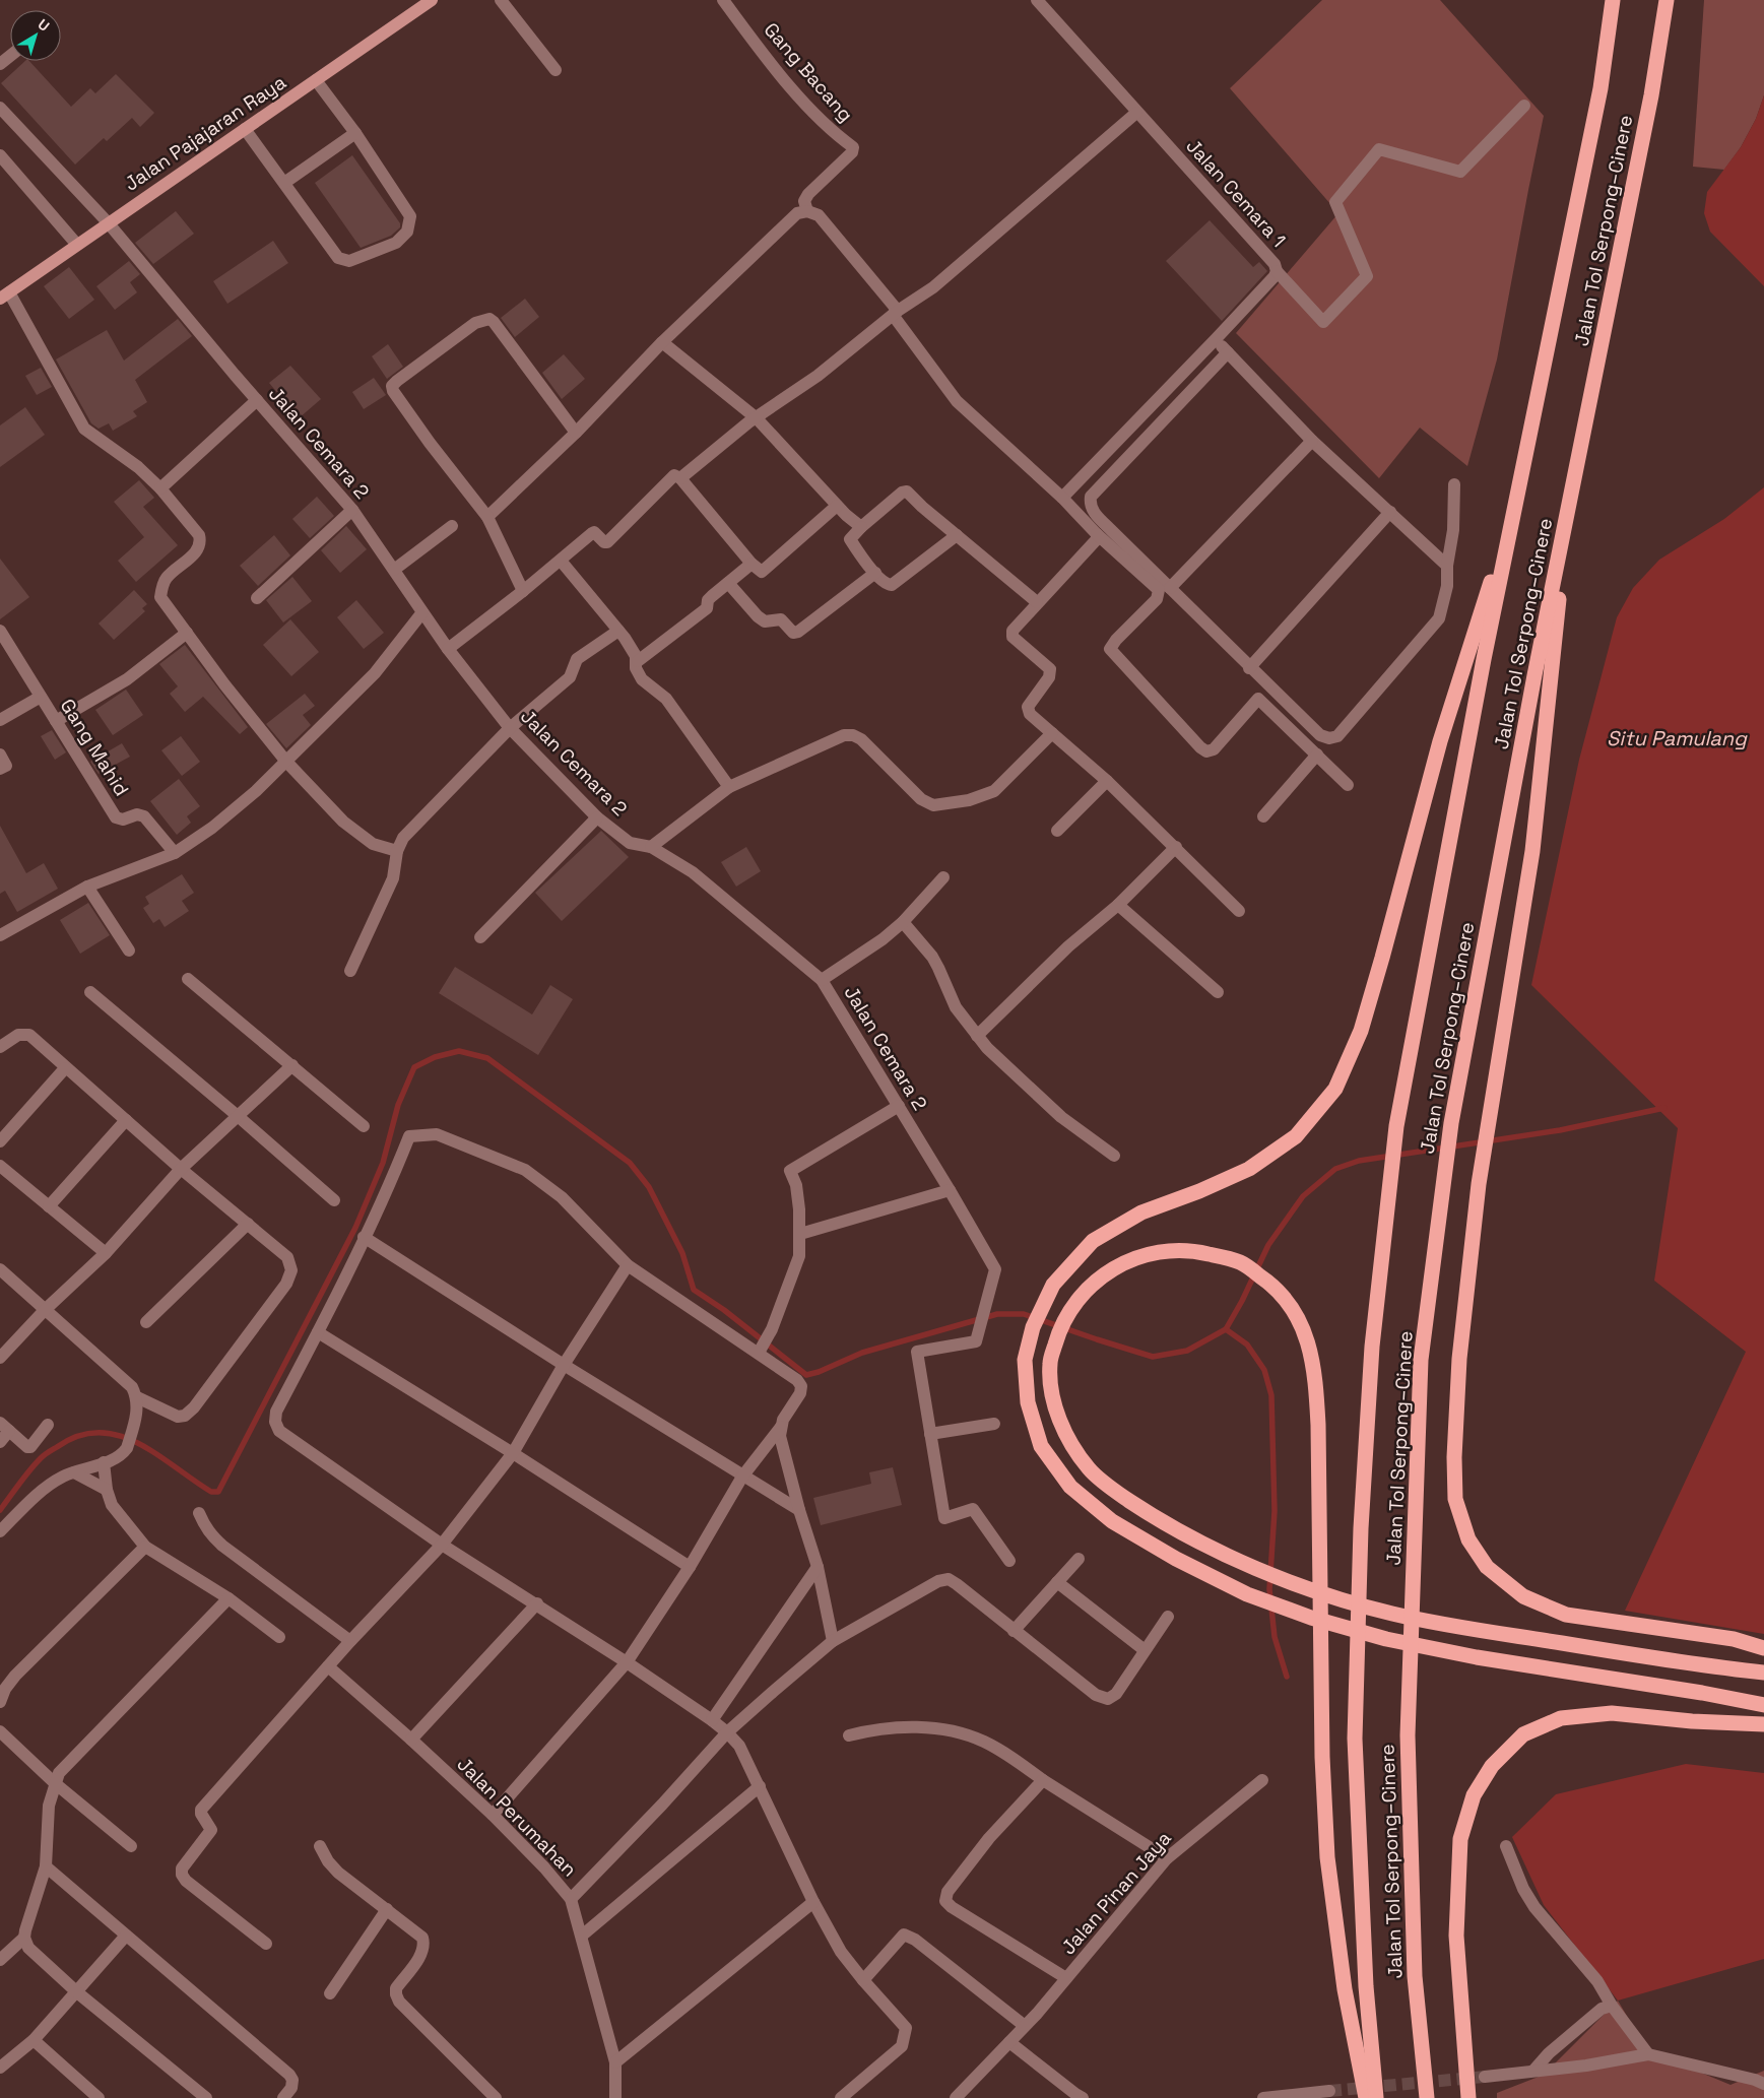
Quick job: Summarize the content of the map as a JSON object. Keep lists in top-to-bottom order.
{
  "streets": {
    "highway": ["Jalan Tol Serpong–Cinere"],
    "main road": ["Jalan Pajajaran Raya"],
    "street": [
      "Gang Bacang",
      "Jalan Cemara 1",
      "Jalan Cemara 2",
      "Gang Mahid",
      "Jalan Perumahan",
      "Jalan Pinan Jaya"
    ]
  },
  "crossings": [
    ["Jalan Pajajaran Raya", "Jalan Cemara 2"]
  ],
  "water": ["Situ Pamulang"],
  "north": "top right"
}
